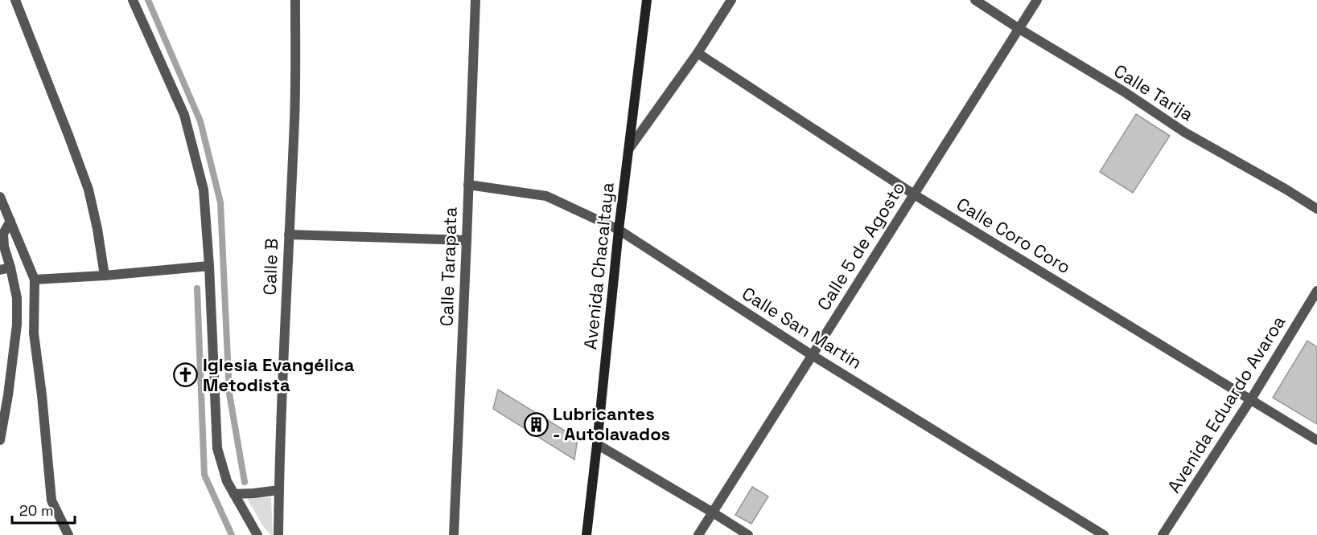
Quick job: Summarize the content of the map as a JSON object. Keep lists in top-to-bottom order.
{
  "streets": {
    "street": [
      "Calle Tarija",
      "Calle Coro Coro",
      "Calle 5 de Agosto",
      "Avenida Chacaltaya",
      "Calle B",
      "Calle Tarapata",
      "Calle San Martín",
      "Avenida Eduardo Avaroa"
    ]
  },
  "crossings": [
    ["Calle Tarija", "Calle 5 de Agosto"],
    ["Calle Coro Coro", "Calle 5 de Agosto"],
    ["Calle Coro Coro", "Avenida Eduardo Avaroa"],
    ["Calle 5 de Agosto", "Calle San Martín"],
    ["Avenida Chacaltaya", "Calle San Martín"],
    ["Calle Tarapata", "Calle San Martín"]
  ],
  "places": {
    "church": ["Iglesia Evangélica Metodista"],
    "building": ["Lubricantes - Autolavados"]
  },
  "scale_bar": "20 m"
}
